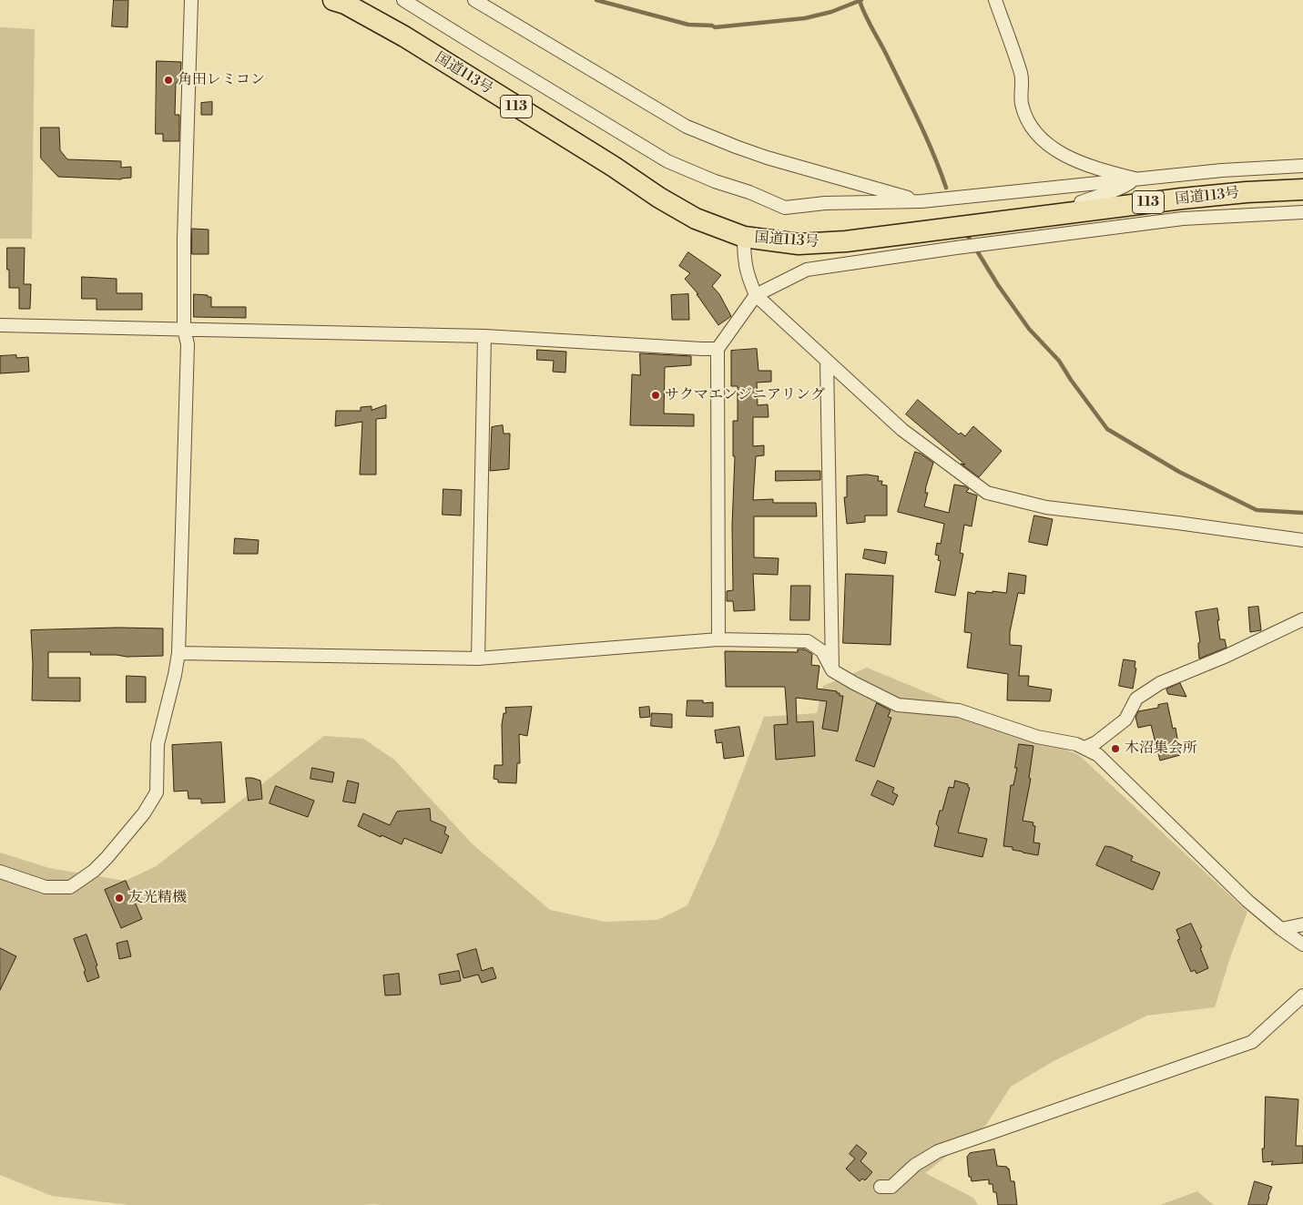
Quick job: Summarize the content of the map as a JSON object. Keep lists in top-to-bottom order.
{
  "streets": {
    "highway": ["国道113号", "113"]
  },
  "places": [
    "角田レミコン",
    "サクマエンジニアリング",
    "木沼集会所",
    "友光精機"
  ]
}
